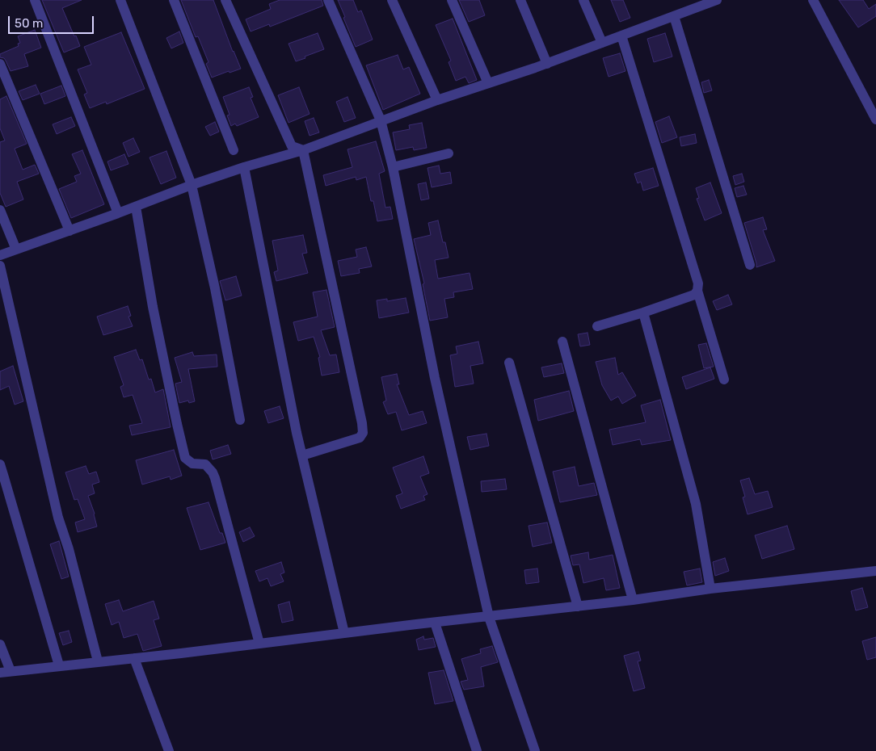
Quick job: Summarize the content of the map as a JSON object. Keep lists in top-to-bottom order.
{
  "scale_bar": "50 m"
}
